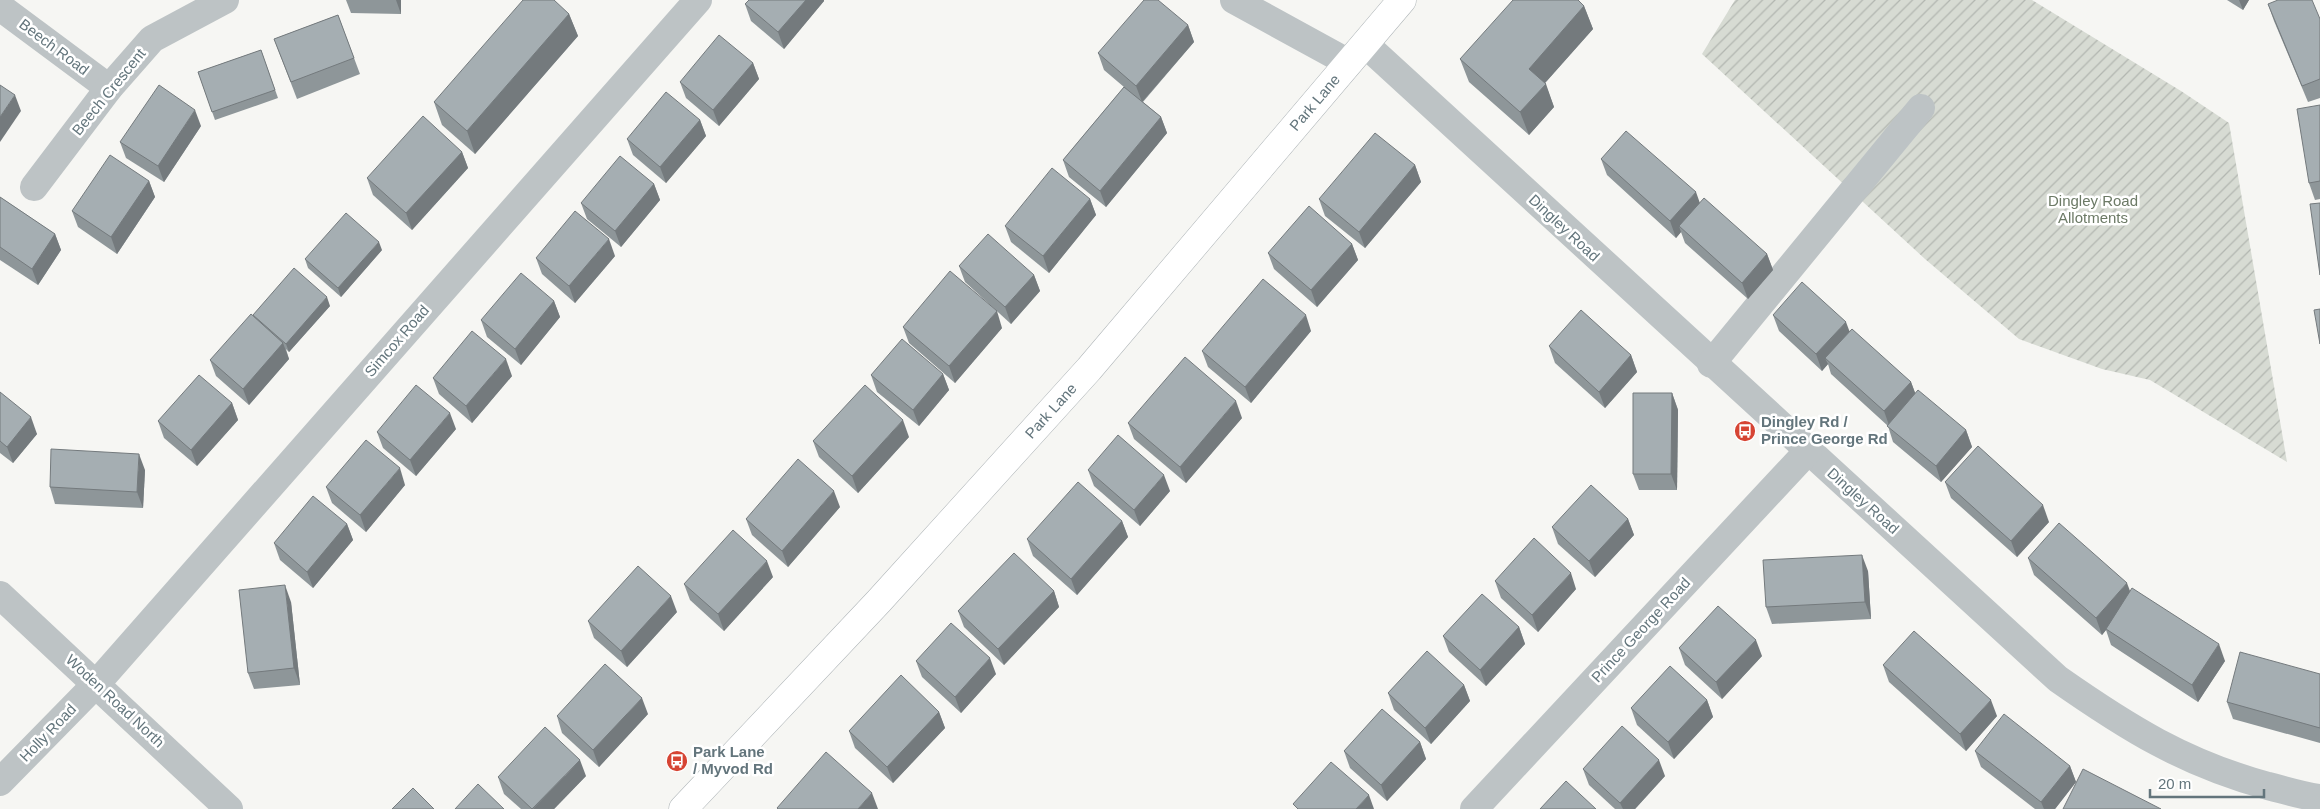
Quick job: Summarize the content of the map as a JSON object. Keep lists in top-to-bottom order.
{
  "streets": {
    "main road": ["Park Lane"],
    "street": [
      "Beech Road",
      "Beech Crescent",
      "Dingley Road",
      "Simcox Road",
      "Prince George Road",
      "Woden Road North",
      "Holly Road"
    ]
  },
  "crossings": [
    ["Beech Road", "Beech Crescent"],
    ["Park Lane", "Dingley Road"],
    ["Dingley Road", "Prince George Road"],
    ["Simcox Road", "Woden Road North"],
    ["Simcox Road", "Holly Road"],
    ["Woden Road North", "Holly Road"]
  ],
  "parks": ["Dingley Road Allotments"],
  "places": {
    "bus stop": ["Dingley Rd / Prince George Rd", "Park Lane / Myvod Rd"]
  },
  "scale_bar": "20 m"
}
